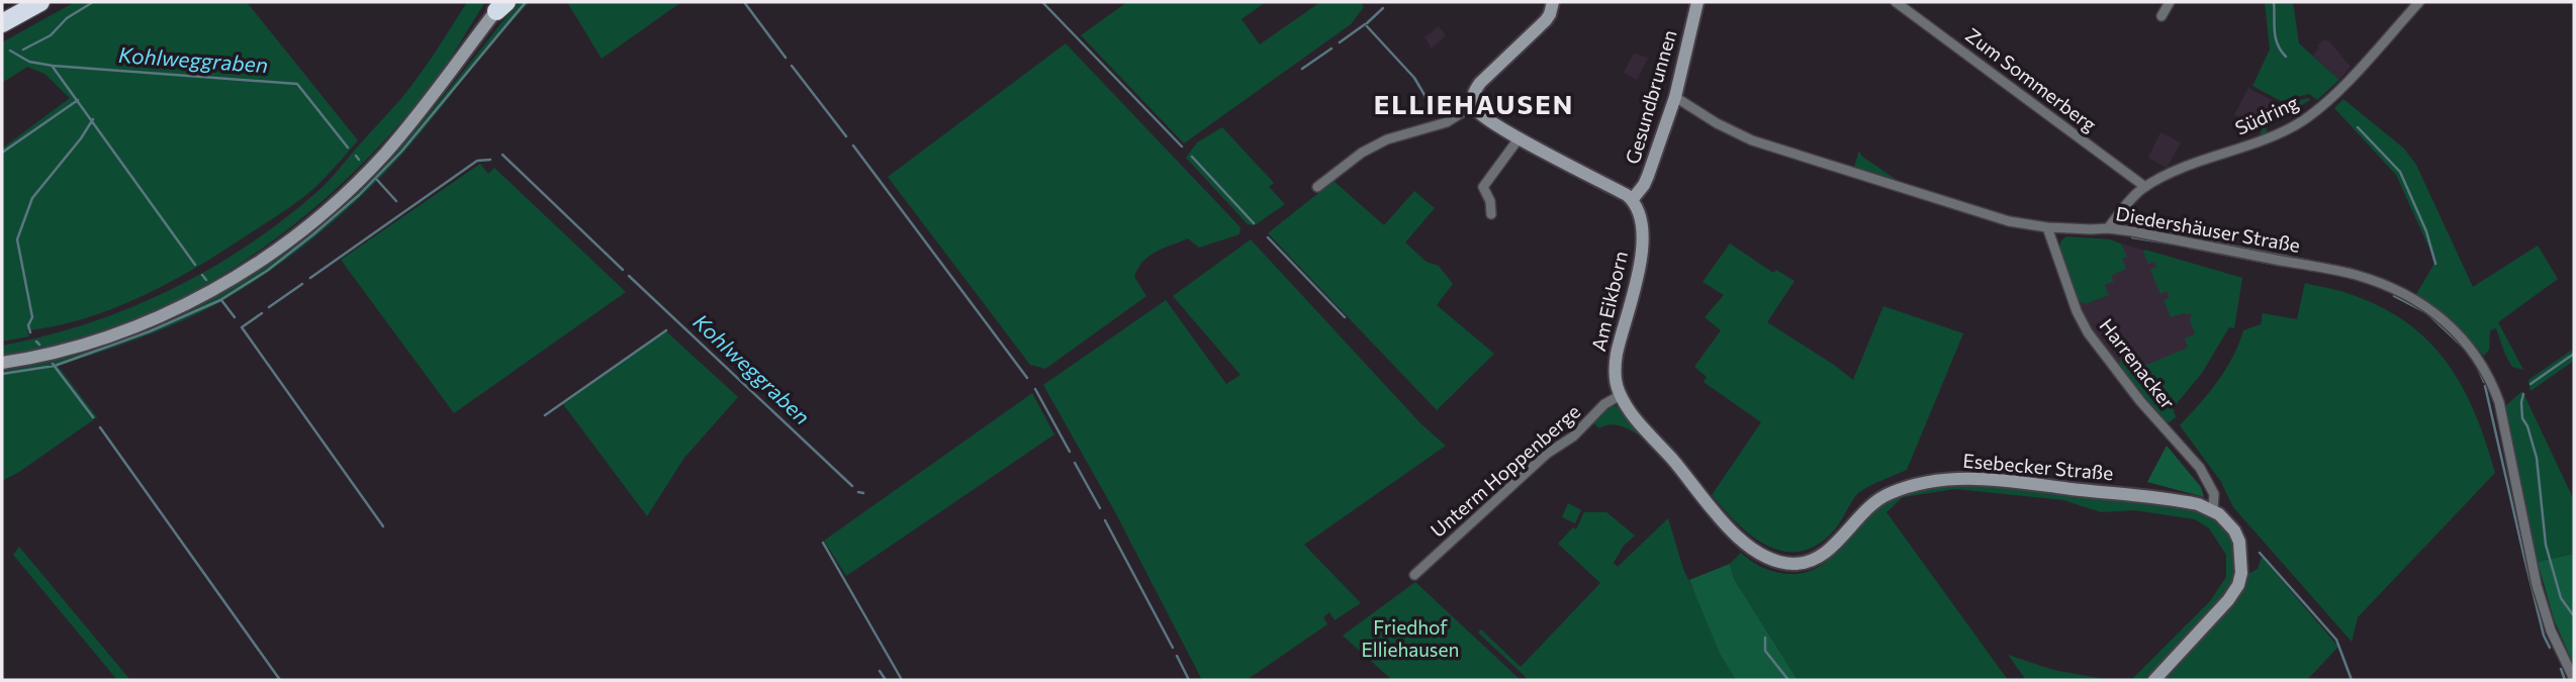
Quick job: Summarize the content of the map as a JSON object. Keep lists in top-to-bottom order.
{
  "streets": {
    "street": [
      "Zum Sommerberg",
      "Gesundbrunnen",
      "Südring",
      "Diedershäuser Straße",
      "Am Eikborn",
      "Harrenacker",
      "Esebecker Straße",
      "Unterm Hoppenberge"
    ]
  },
  "crossings": [
    ["Zum Sommerberg", "Südring"],
    ["Gesundbrunnen", "Diedershäuser Straße"],
    ["Gesundbrunnen", "Am Eikborn"],
    ["Südring", "Diedershäuser Straße"],
    ["Diedershäuser Straße", "Harrenacker"],
    ["Am Eikborn", "Esebecker Straße"],
    ["Am Eikborn", "Unterm Hoppenberge"],
    ["Harrenacker", "Esebecker Straße"],
    ["Esebecker Straße", "Unterm Hoppenberge"]
  ],
  "districts": ["ELLIEHAUSEN"],
  "water": ["Kohlweggraben"],
  "parks": ["Friedhof Elliehausen"]
}
